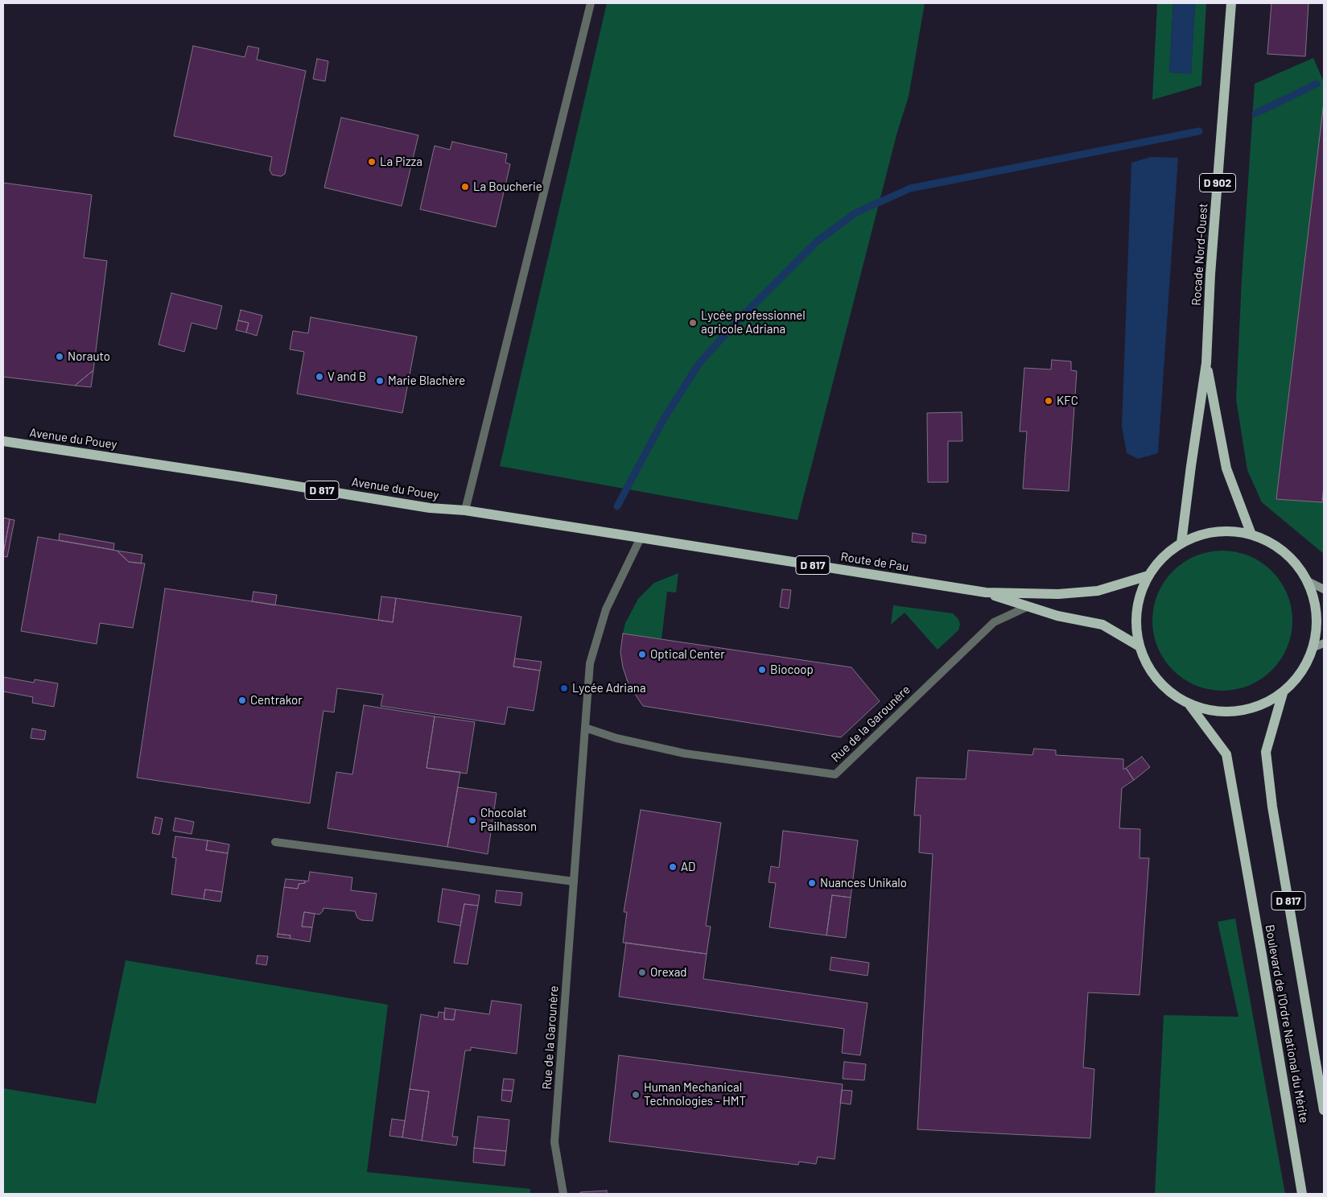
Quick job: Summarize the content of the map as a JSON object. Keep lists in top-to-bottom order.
{
  "streets": {
    "main road": [
      "D 902",
      "Rocade Nord-Ouest",
      "Avenue du Pouey",
      "D 817",
      "Route de Pau",
      "Boulevard de l'Ordre National du Mérite"
    ],
    "street": ["Rue de la Garounère"]
  },
  "crossings": [
    ["Avenue du Pouey", "Route de Pau"],
    ["Avenue du Pouey", "Rue de la Garounère"],
    ["Route de Pau", "Rue de la Garounère"]
  ],
  "places": [
    "La Pizza",
    "La Boucherie",
    "Lycée professionnel agricole Adriana",
    "Norauto",
    "V and B",
    "Marie Blachère",
    "KFC",
    "Optical Center",
    "Biocoop",
    "Lycée Adriana",
    "Centrakor",
    "Chocolat Pailhasson",
    "AD",
    "Nuances Unikalo",
    "Orexad",
    "Human Mechanical Technologies - HMT"
  ]
}
